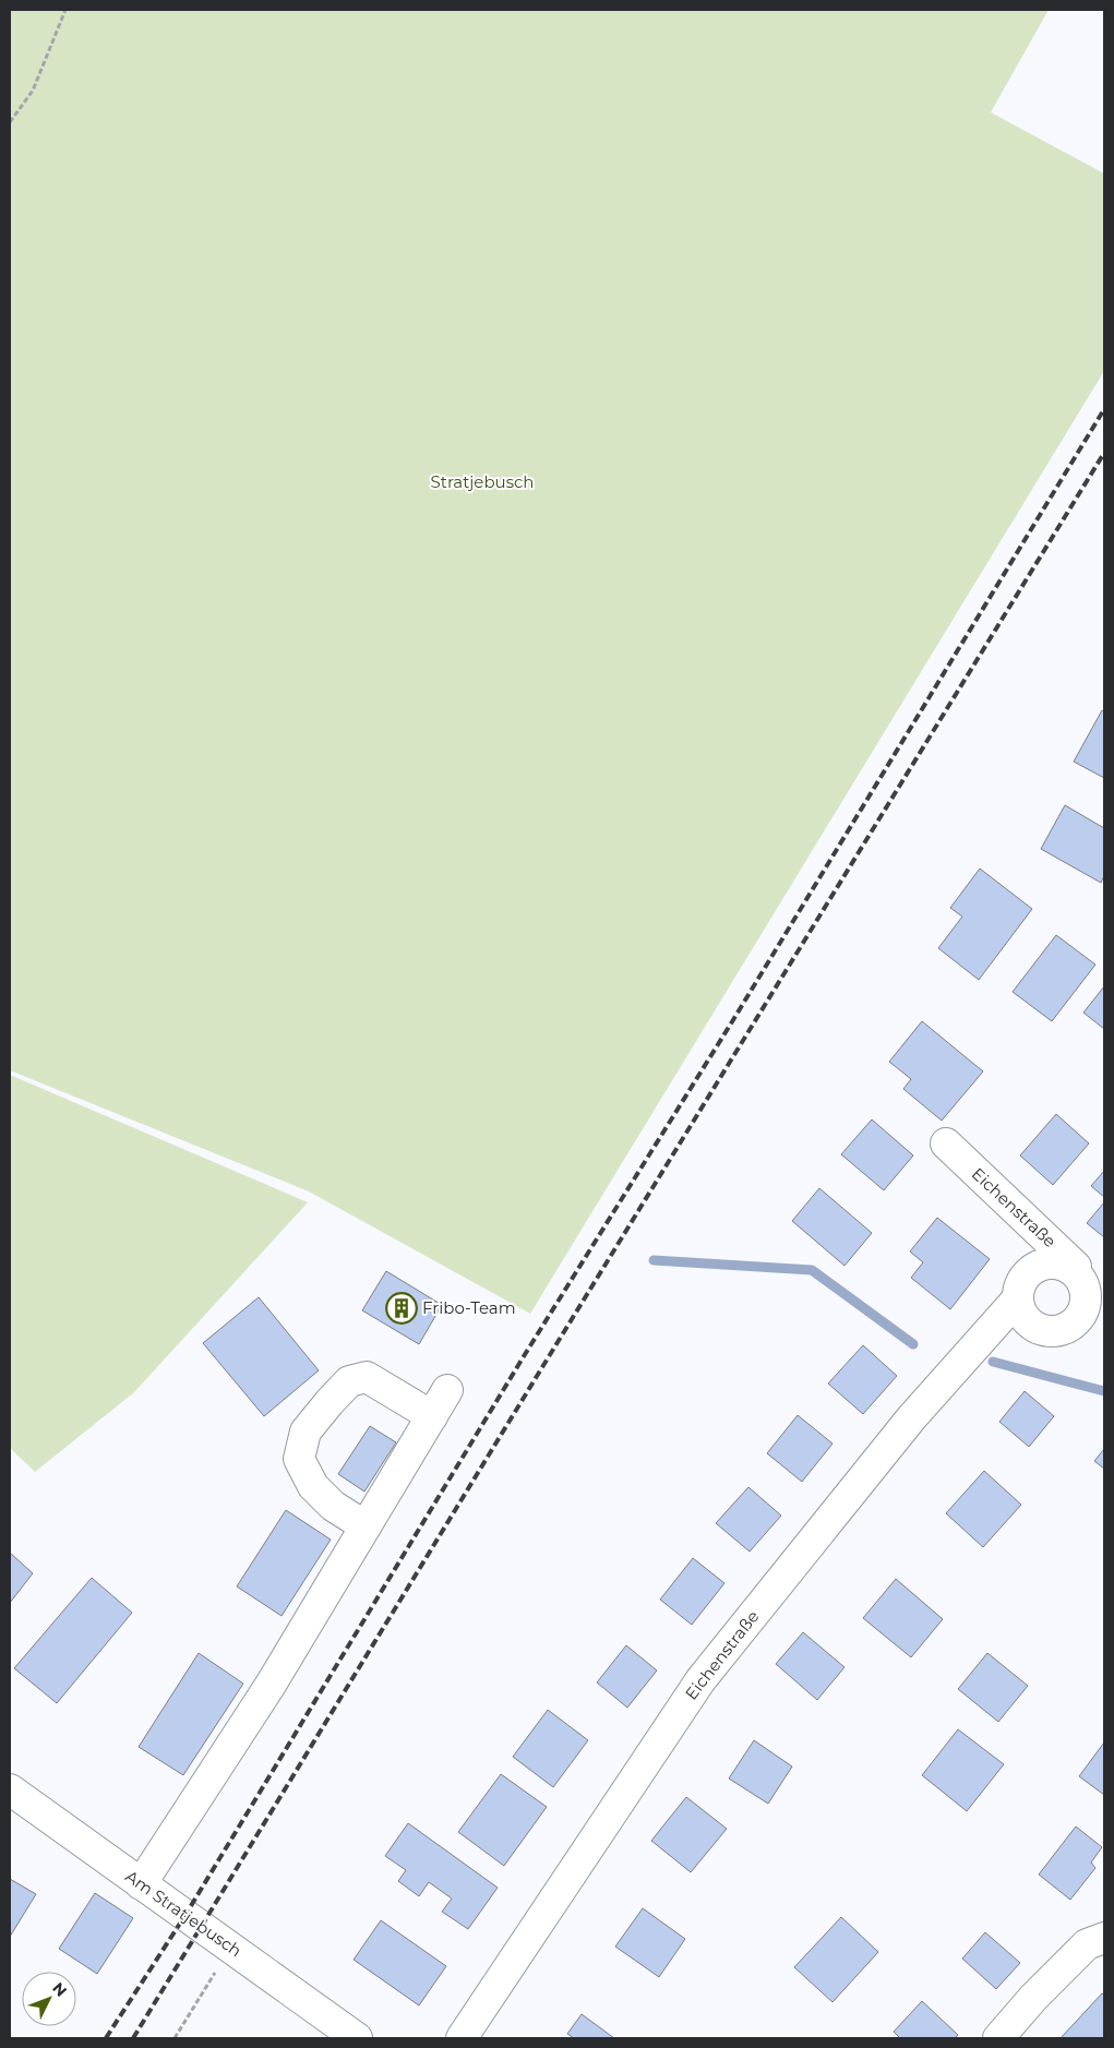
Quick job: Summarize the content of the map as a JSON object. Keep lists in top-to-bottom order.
{
  "streets": {
    "street": ["Eichenstraße", "Am Stratjebusch"]
  },
  "parks": ["Stratjebusch"],
  "places": {
    "building": ["Fribo-Team"]
  },
  "north": "top right"
}
